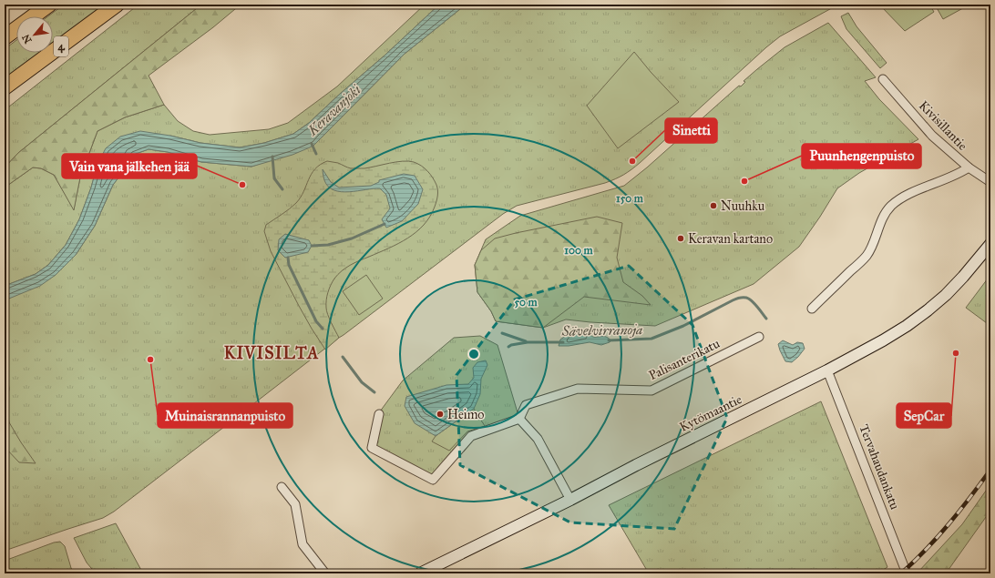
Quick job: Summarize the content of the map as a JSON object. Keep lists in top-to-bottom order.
{
  "streets": {
    "highway": ["4"],
    "street": [
      "Kivisillantie",
      "Palisanterikatu",
      "Kytömaantie",
      "Tervahaudankatu"
    ]
  },
  "crossings": [
    ["Kytömaantie", "Tervahaudankatu"]
  ],
  "districts": ["KIVISILTA"],
  "water": ["Keravanjoki", "Sävelvirranoja"],
  "places": [
    "Sinetti",
    "Puunhengenpuisto",
    "Vain vana jälkehen jää",
    "Nuuhku",
    "Keravan kartano",
    "SepCar",
    "Muinaisrannanpuisto",
    "Heimo"
  ],
  "north": "bottom left",
  "rings": ["150 m", "100 m", "50 m"]
}
